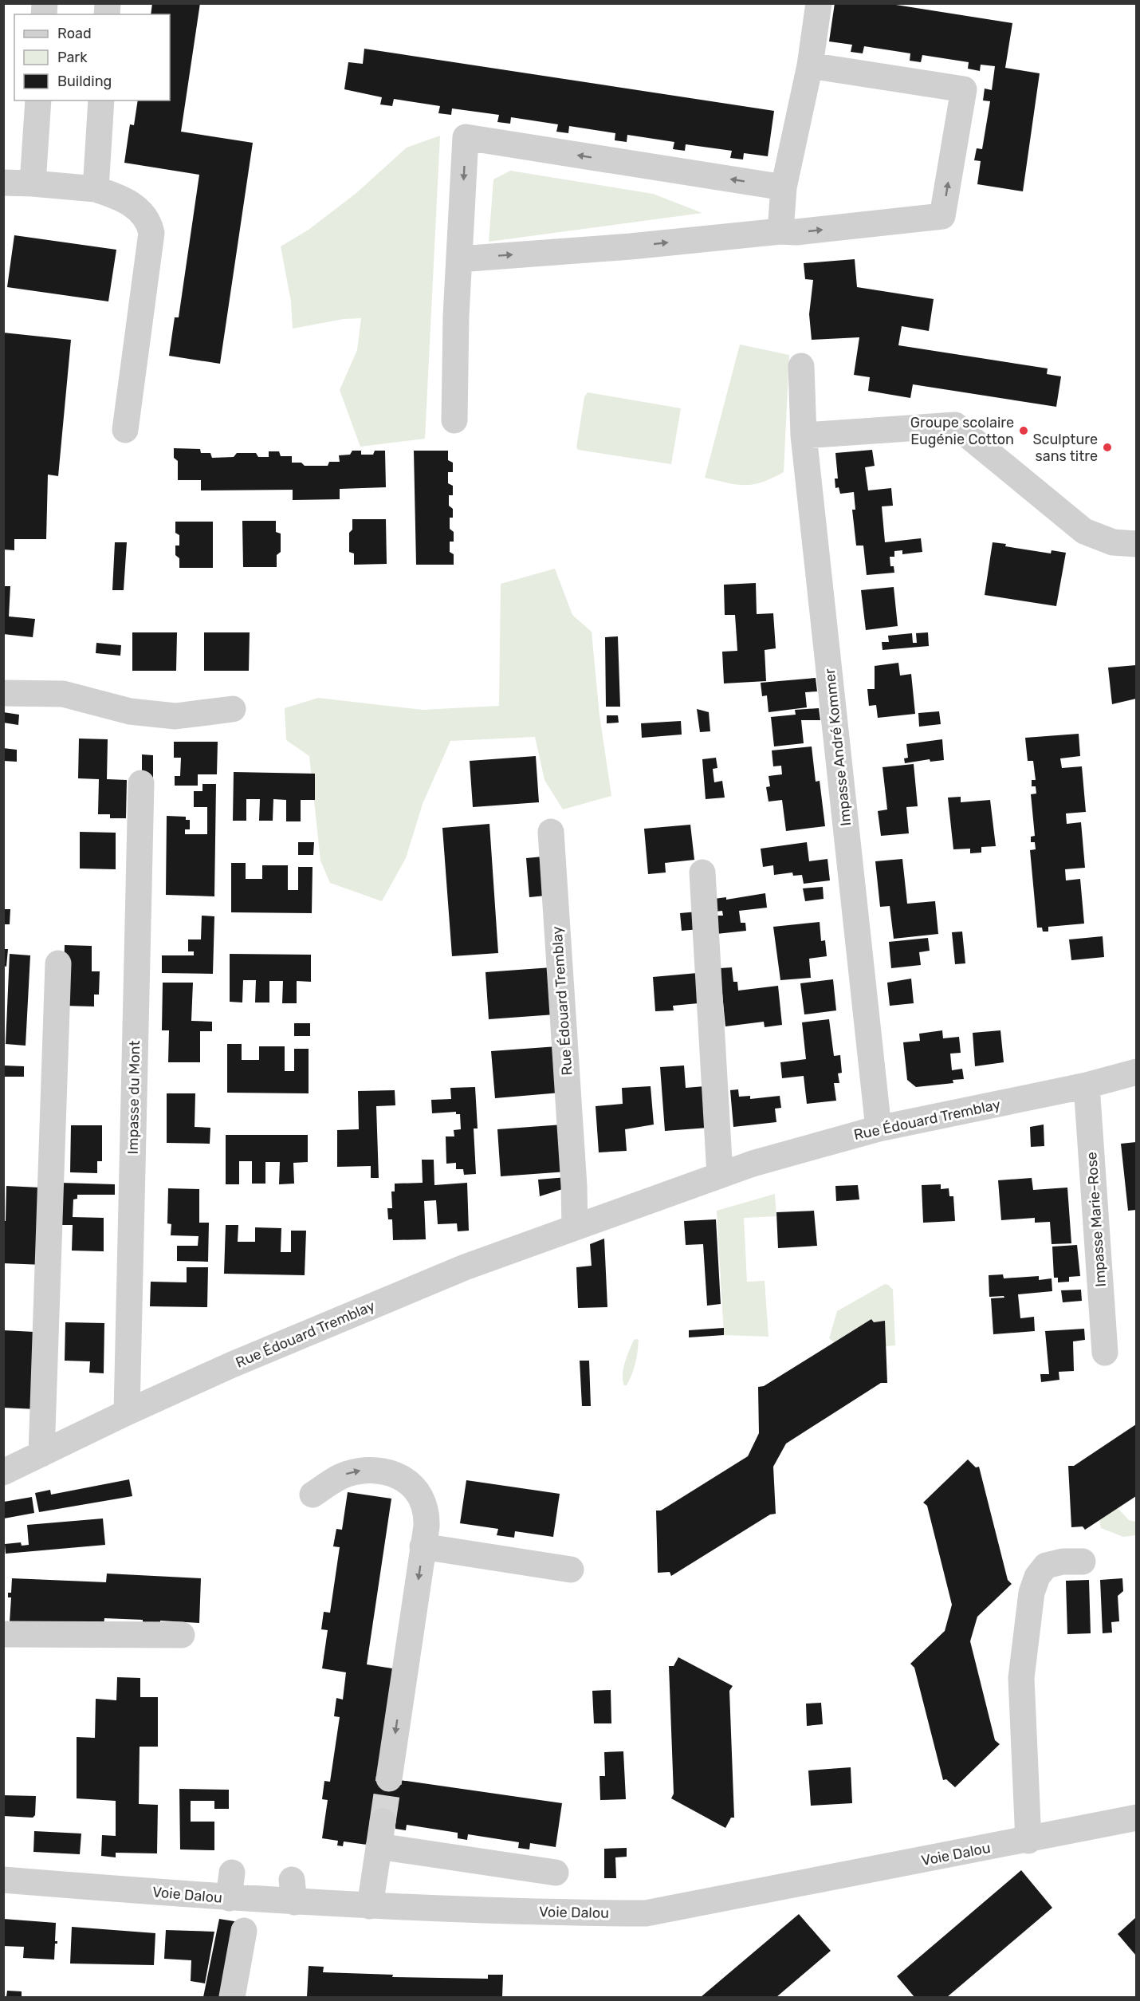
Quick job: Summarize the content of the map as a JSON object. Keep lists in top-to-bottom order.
{
  "streets": {
    "street": [
      "Impasse André Kommer",
      "Rue Édouard Tremblay",
      "Impasse du Mont",
      "Impasse Marie-Rose",
      "Voie Dalou"
    ]
  },
  "crossings": [
    ["Impasse André Kommer", "Rue Édouard Tremblay"],
    ["Rue Édouard Tremblay", "Impasse du Mont"],
    ["Rue Édouard Tremblay", "Impasse Marie-Rose"]
  ],
  "places": ["Groupe scolaire Eugénie Cotton", "Sculpture sans titre"],
  "legend": ["Road", "Park", "Building"]
}
